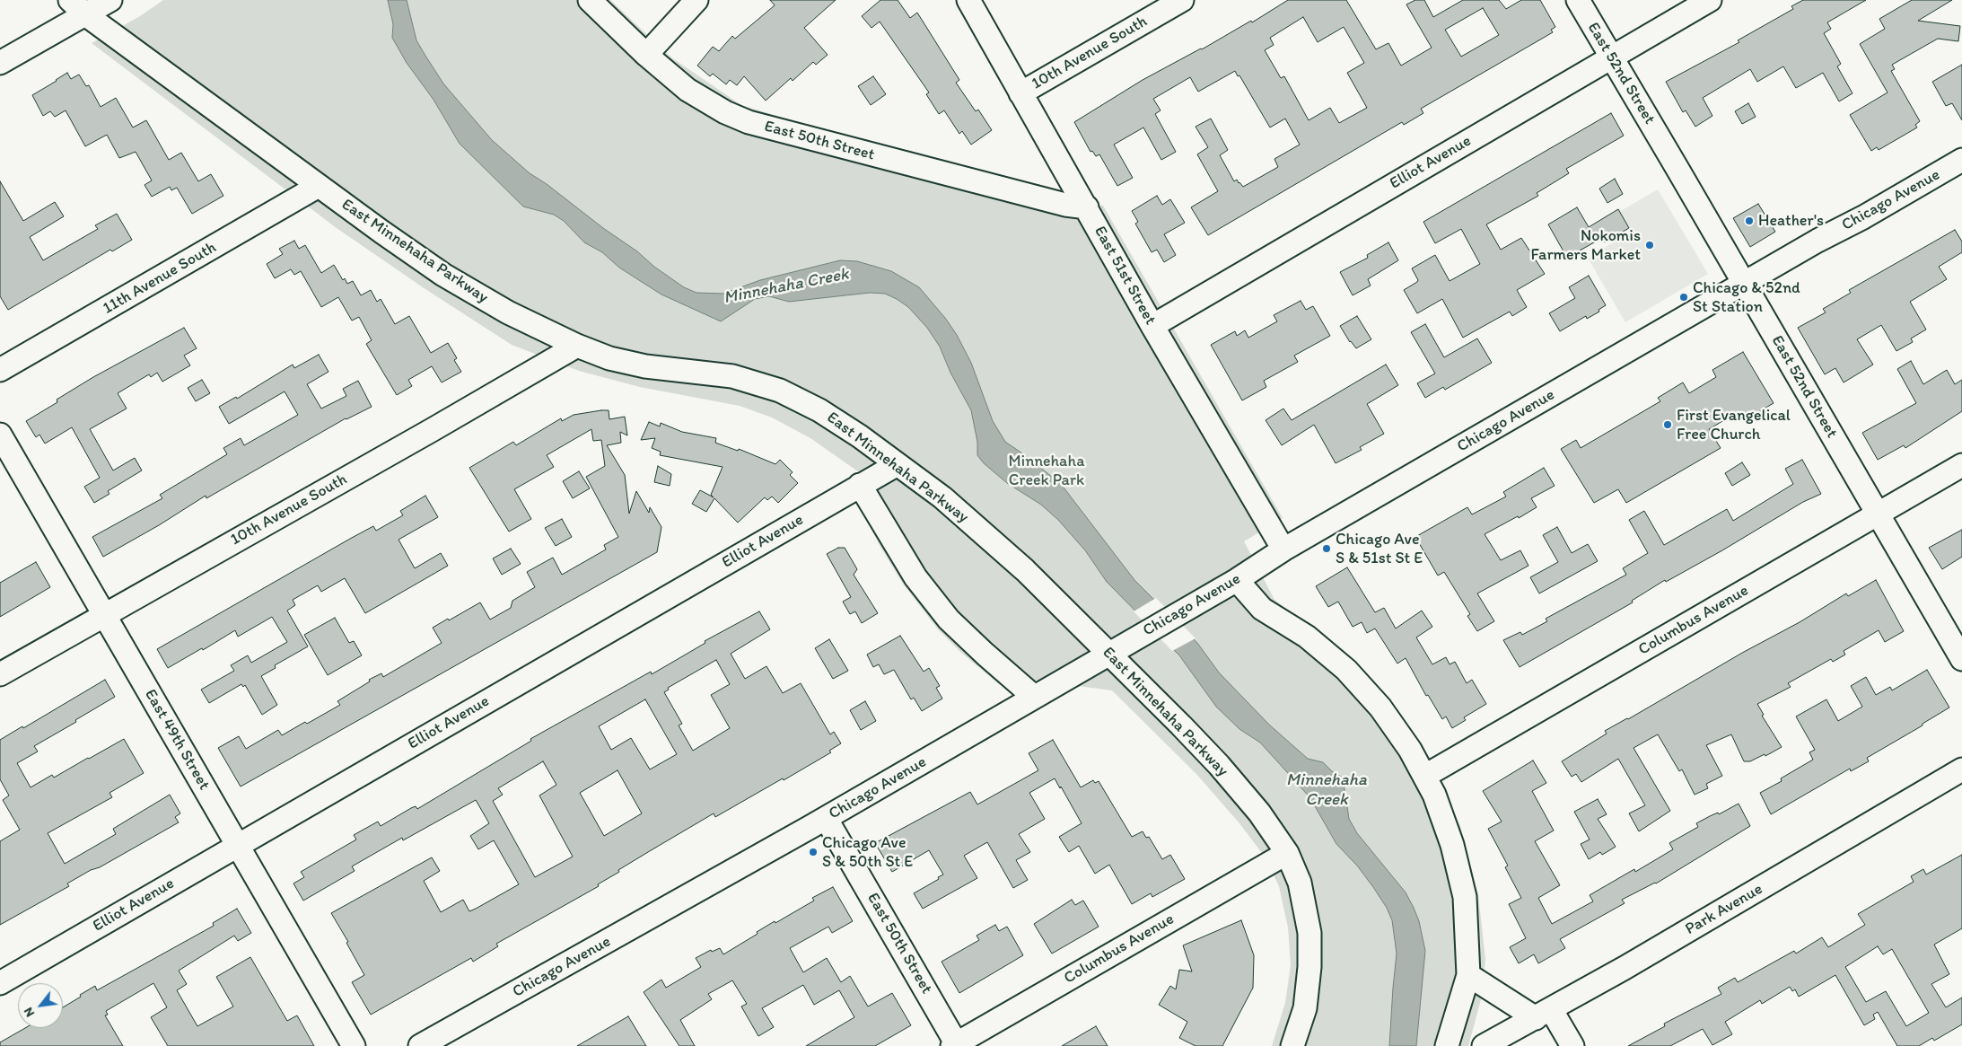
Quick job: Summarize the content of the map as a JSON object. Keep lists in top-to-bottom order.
{
  "streets": {
    "street": [
      "10th Avenue South",
      "East 52nd Street",
      "East 50th Street",
      "Elliot Avenue",
      "Chicago Avenue",
      "East Minnehaha Parkway",
      "East 51st Street",
      "11th Avenue South",
      "Columbus Avenue",
      "East 49th Street",
      "Park Avenue"
    ]
  },
  "crossings": [
    ["10th Avenue South", "East Minnehaha Parkway"],
    ["10th Avenue South", "East 51st Street"],
    ["10th Avenue South", "East 49th Street"],
    ["East 52nd Street", "Elliot Avenue"],
    ["East 52nd Street", "Chicago Avenue"],
    ["East 52nd Street", "Columbus Avenue"],
    ["East 50th Street", "Chicago Avenue"],
    ["East 50th Street", "East 51st Street"],
    ["East 50th Street", "Columbus Avenue"],
    ["Elliot Avenue", "East Minnehaha Parkway"],
    ["Elliot Avenue", "East 51st Street"],
    ["Elliot Avenue", "East 49th Street"],
    ["Chicago Avenue", "East Minnehaha Parkway"],
    ["Chicago Avenue", "East 51st Street"],
    ["East Minnehaha Parkway", "11th Avenue South"],
    ["East Minnehaha Parkway", "Columbus Avenue"]
  ],
  "water": ["Minnehaha Creek"],
  "parks": ["Minnehaha Creek Park"],
  "places": [
    "Heather's",
    "Nokomis Farmers Market",
    "Chicago & 52nd St Station",
    "First Evangelical Free Church",
    "Chicago Ave S & 51st St E",
    "Chicago Ave S & 50th St E"
  ],
  "north": "bottom left"
}
